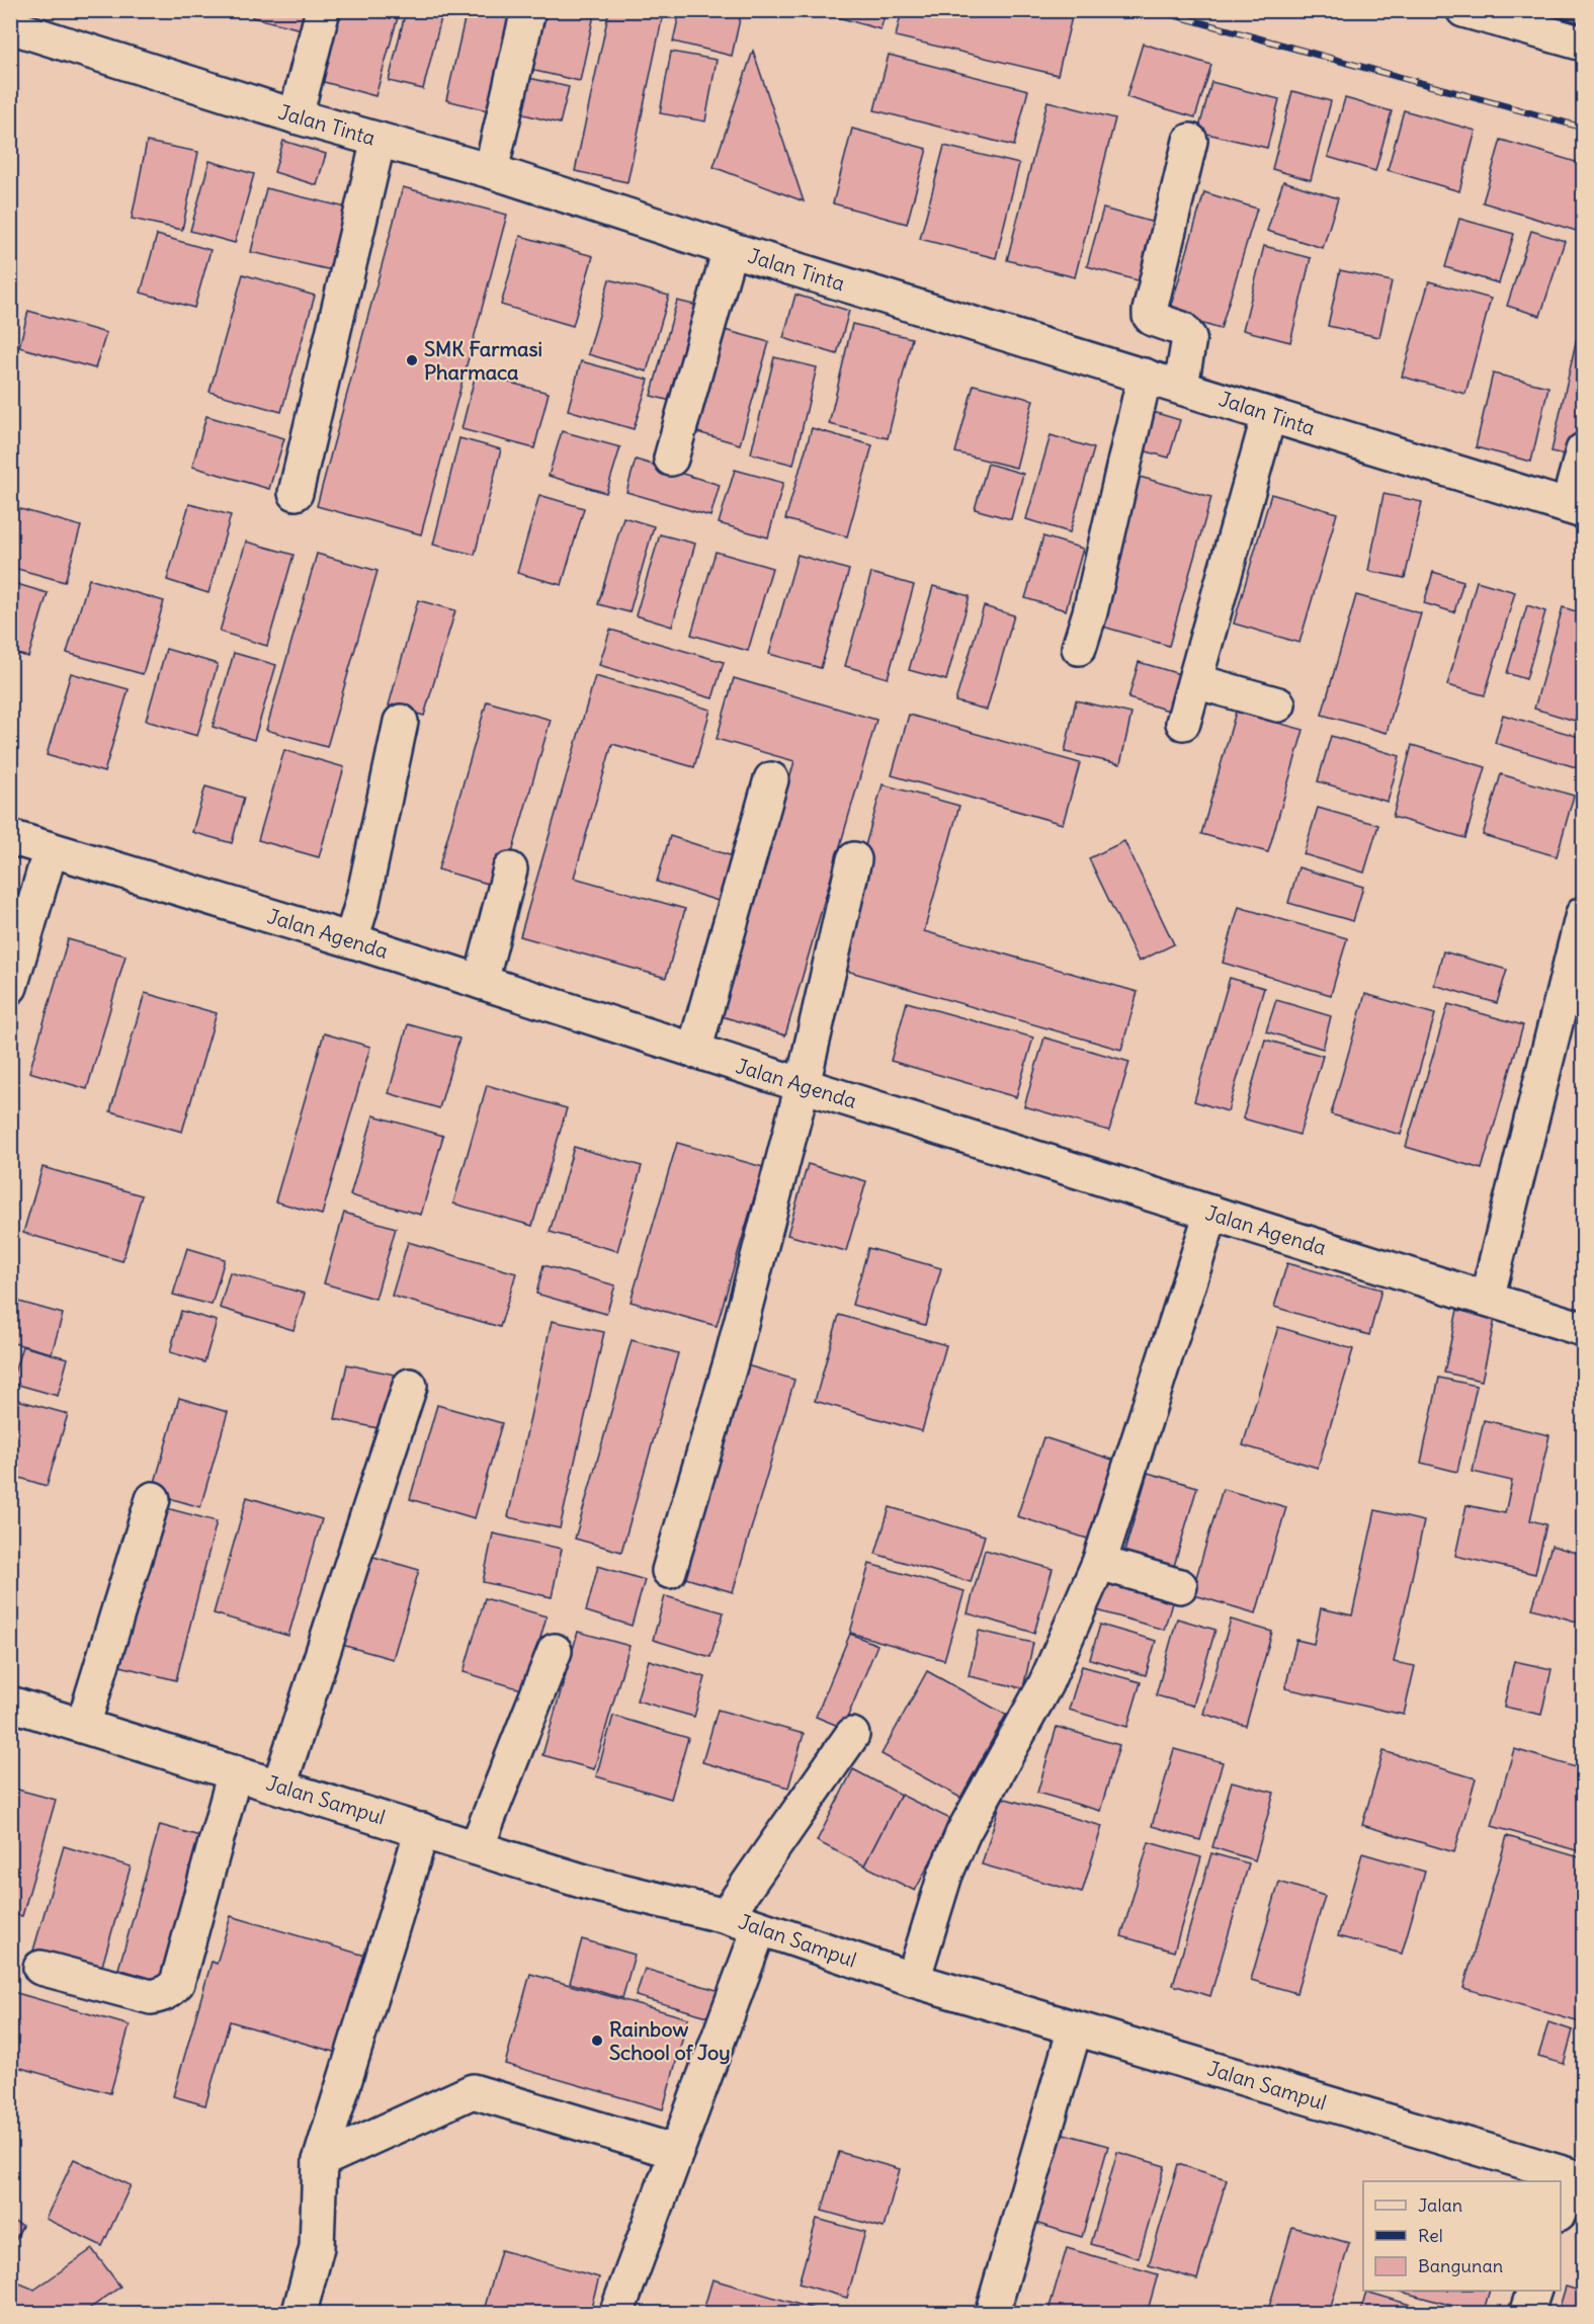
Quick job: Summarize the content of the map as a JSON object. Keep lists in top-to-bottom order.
{
  "streets": {
    "street": ["Jalan Tinta", "Jalan Agenda", "Jalan Sampul"]
  },
  "places": ["SMK Farmasi Pharmaca", "Rainbow School of Joy"],
  "legend": ["Jalan", "Rel", "Bangunan"]
}
